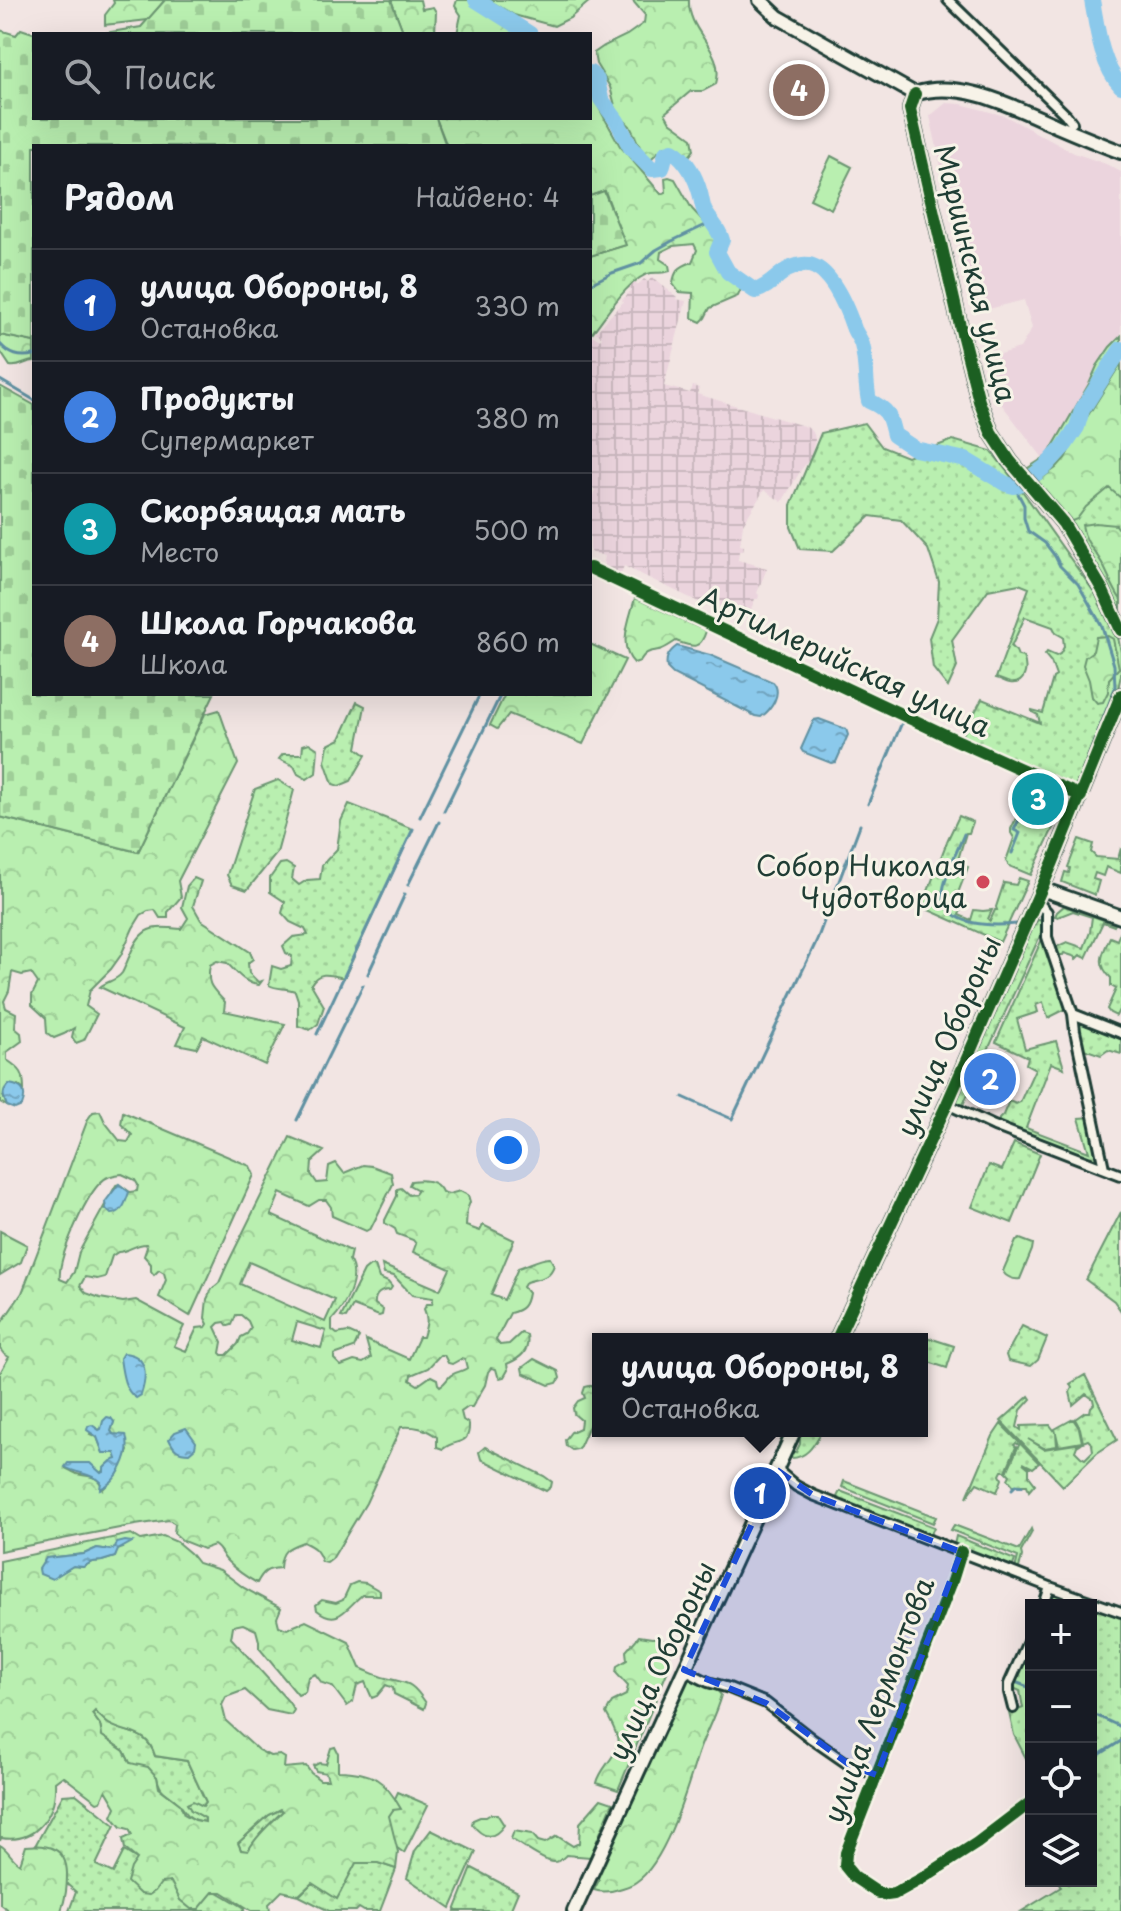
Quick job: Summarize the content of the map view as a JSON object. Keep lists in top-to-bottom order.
{
  "streets": {
    "street": [
      "Мариинская улица",
      "Артиллерийская улица",
      "улица Обороны",
      "улица Лермонтова"
    ]
  },
  "crossings": [
    ["Артиллерийская улица", "улица Обороны"]
  ],
  "places": ["Собор Николая Чудотворца"],
  "page": {
    "search": "Поиск",
    "pins": [
      "4",
      "3",
      "2",
      "1"
    ],
    "heading": ["Рядом", "Найдено: 4"],
    "list": [
      {
        "mark": "1",
        "name": "улица Обороны, 8",
        "note": "Остановка",
        "value": "330 m"
      },
      {
        "mark": "2",
        "name": "Продукты",
        "note": "Супермаркет",
        "value": "380 m"
      },
      {
        "mark": "3",
        "name": "Скорбящая мать",
        "note": "Место",
        "value": "500 m"
      },
      {
        "mark": "4",
        "name": "Школа Горчакова",
        "note": "Школа",
        "value": "860 m"
      }
    ],
    "popup": ["улица Обороны, 8", "Остановка"],
    "map_buttons": ["+", "−"]
  }
}
